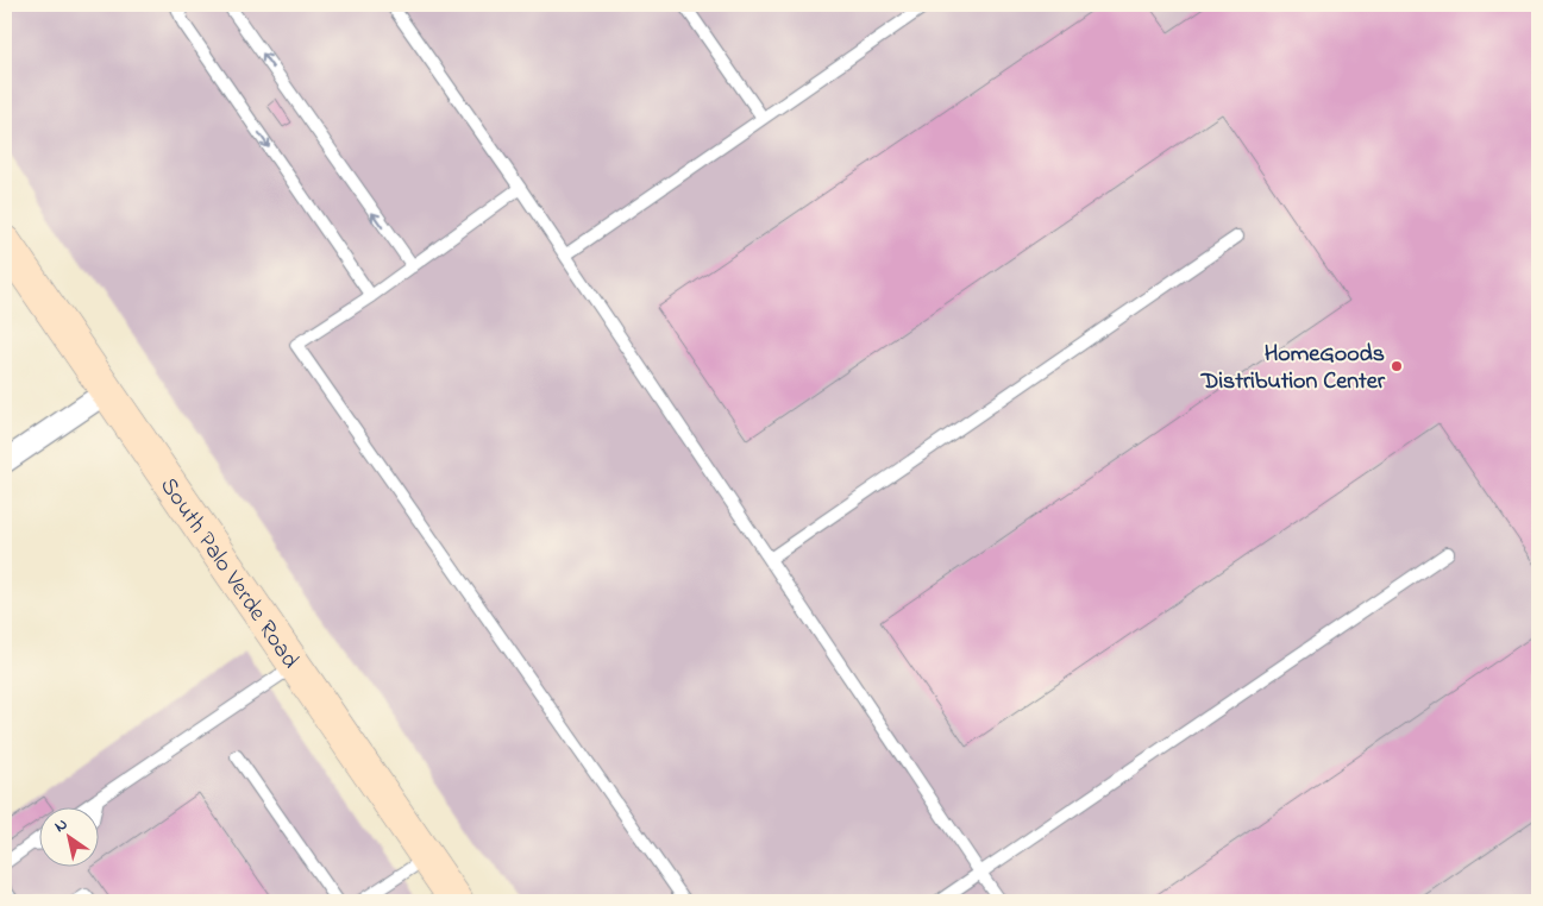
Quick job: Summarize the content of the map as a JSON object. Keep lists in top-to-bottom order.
{
  "streets": {
    "street": ["South Palo Verde Road"]
  },
  "places": ["HomeGoods Distribution Center"],
  "north": "top left"
}
